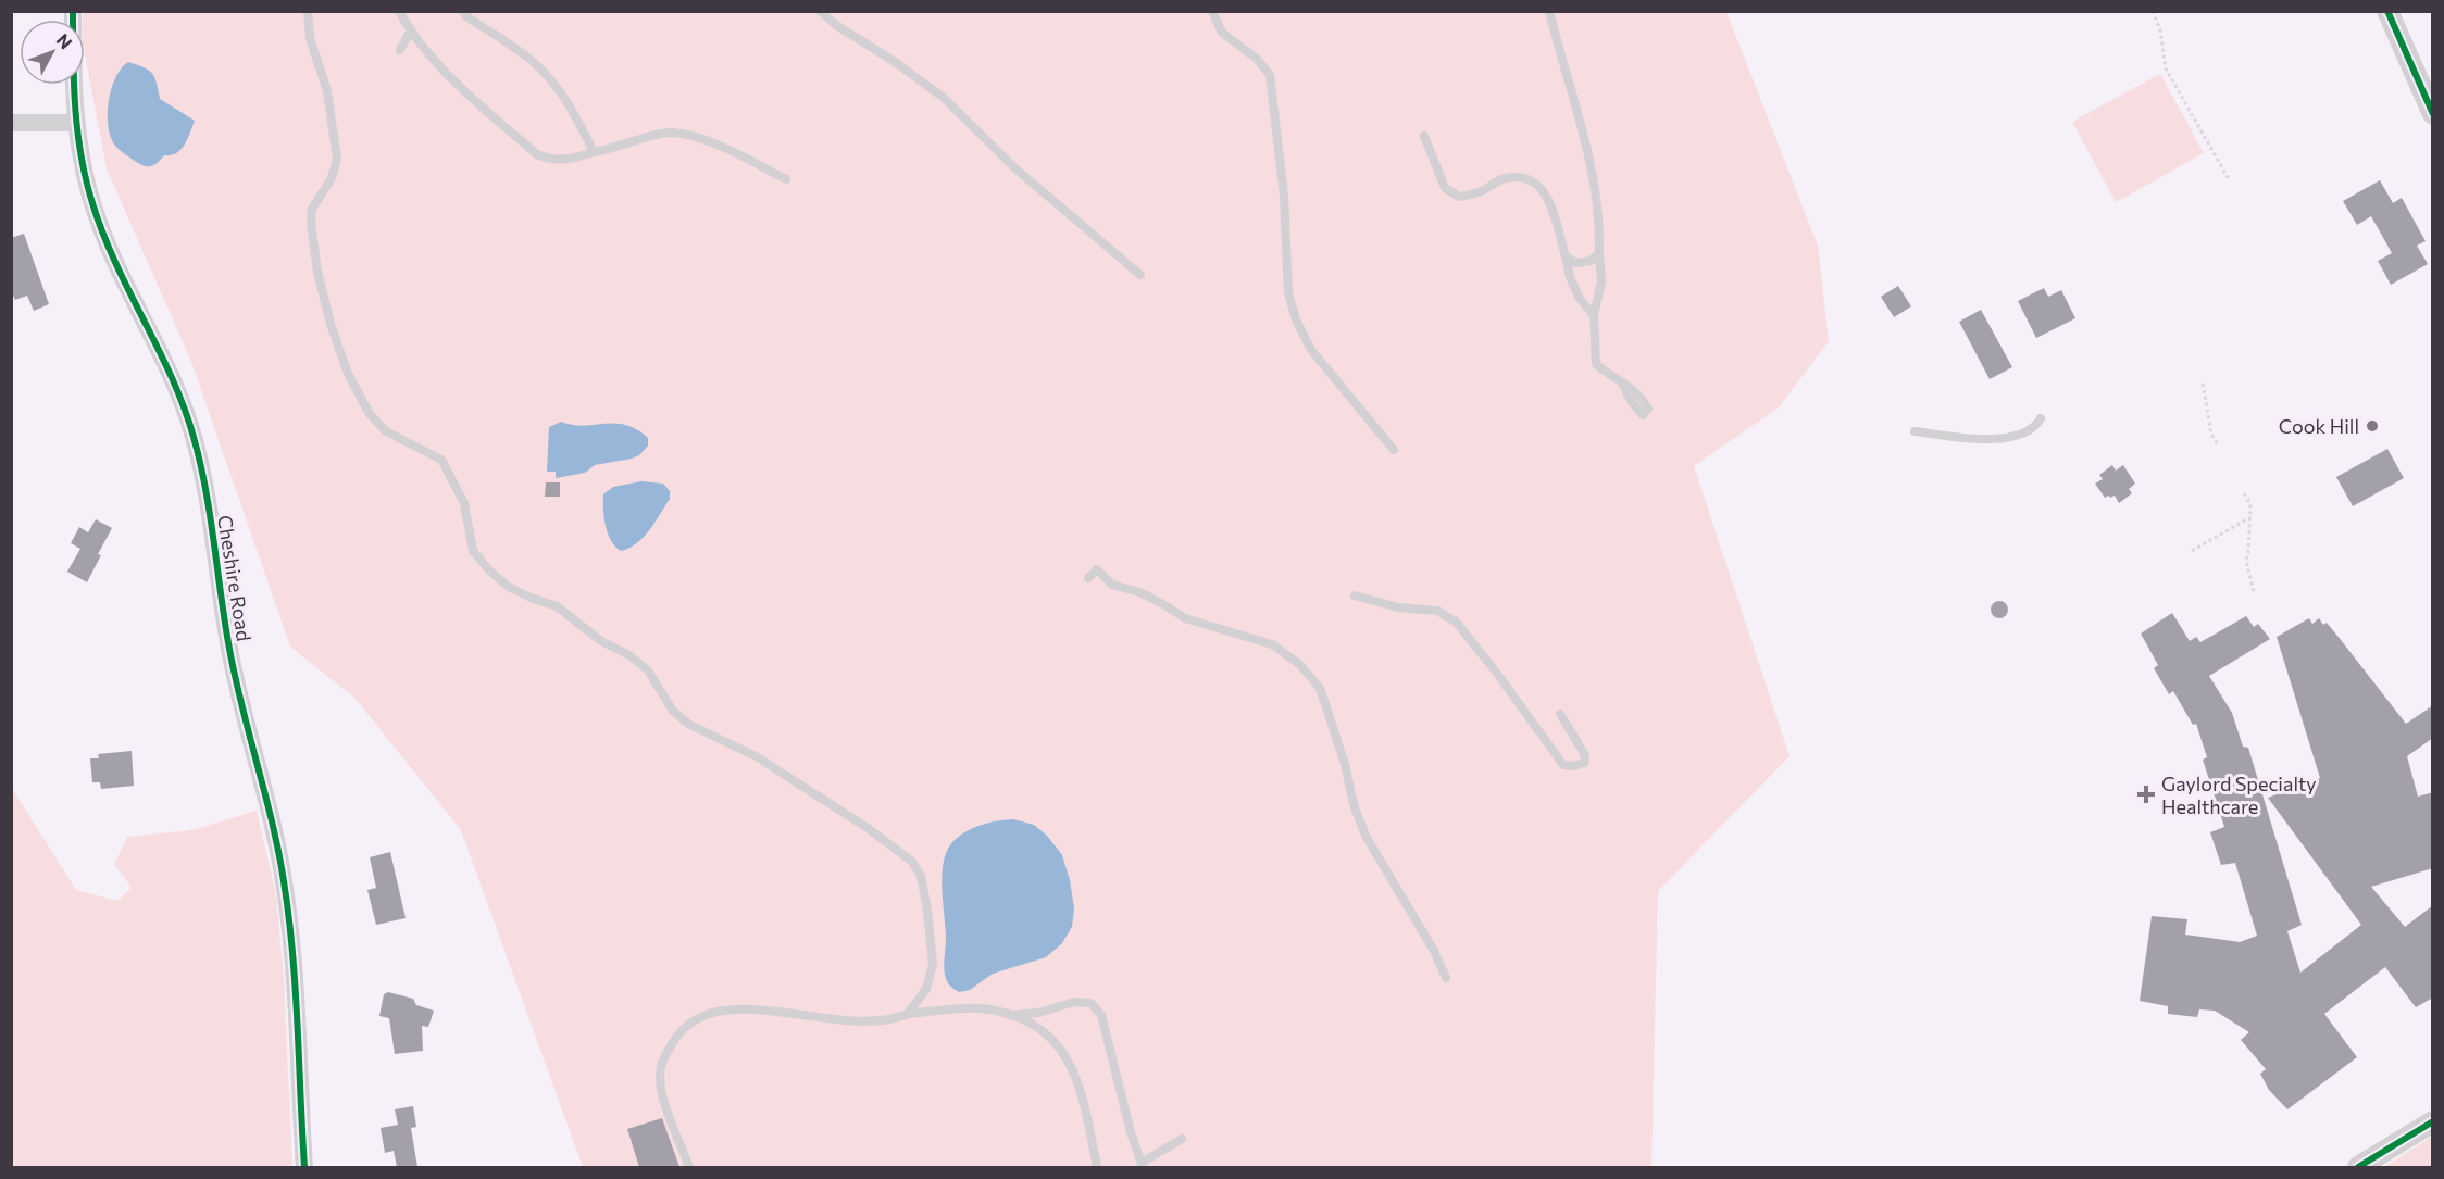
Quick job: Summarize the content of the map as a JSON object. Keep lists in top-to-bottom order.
{
  "streets": {
    "street": ["Cheshire Road"]
  },
  "places": {
    "other": ["Cook Hill"],
    "health": ["Gaylord Specialty Healthcare"]
  },
  "north": "top right"
}
